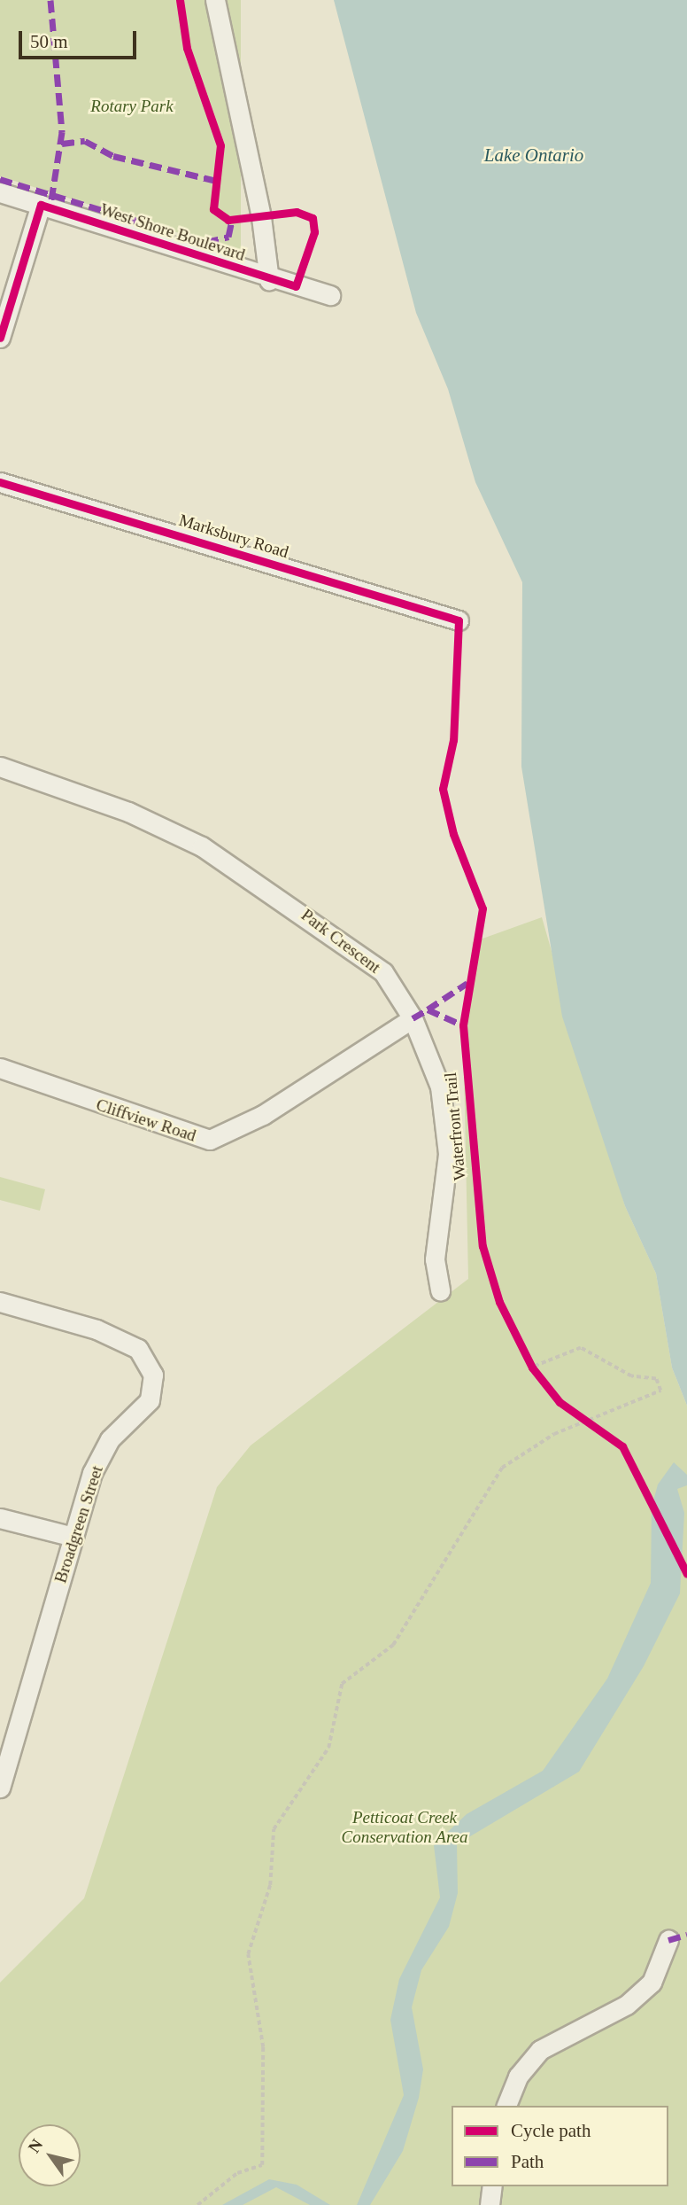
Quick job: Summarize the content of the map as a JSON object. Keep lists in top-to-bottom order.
{
  "streets": {
    "street": [
      "West Shore Boulevard",
      "Marksbury Road",
      "Park Crescent",
      "Cliffview Road",
      "Broadgreen Street"
    ],
    "cycle path": ["Waterfront Trail"]
  },
  "crossings": [
    ["Park Crescent", "Cliffview Road"]
  ],
  "water": ["Lake Ontario"],
  "parks": ["Rotary Park", "Petticoat Creek Conservation Area"],
  "legend": ["Cycle path", "Path"],
  "scale_bar": "50 m",
  "north": "top left"
}
